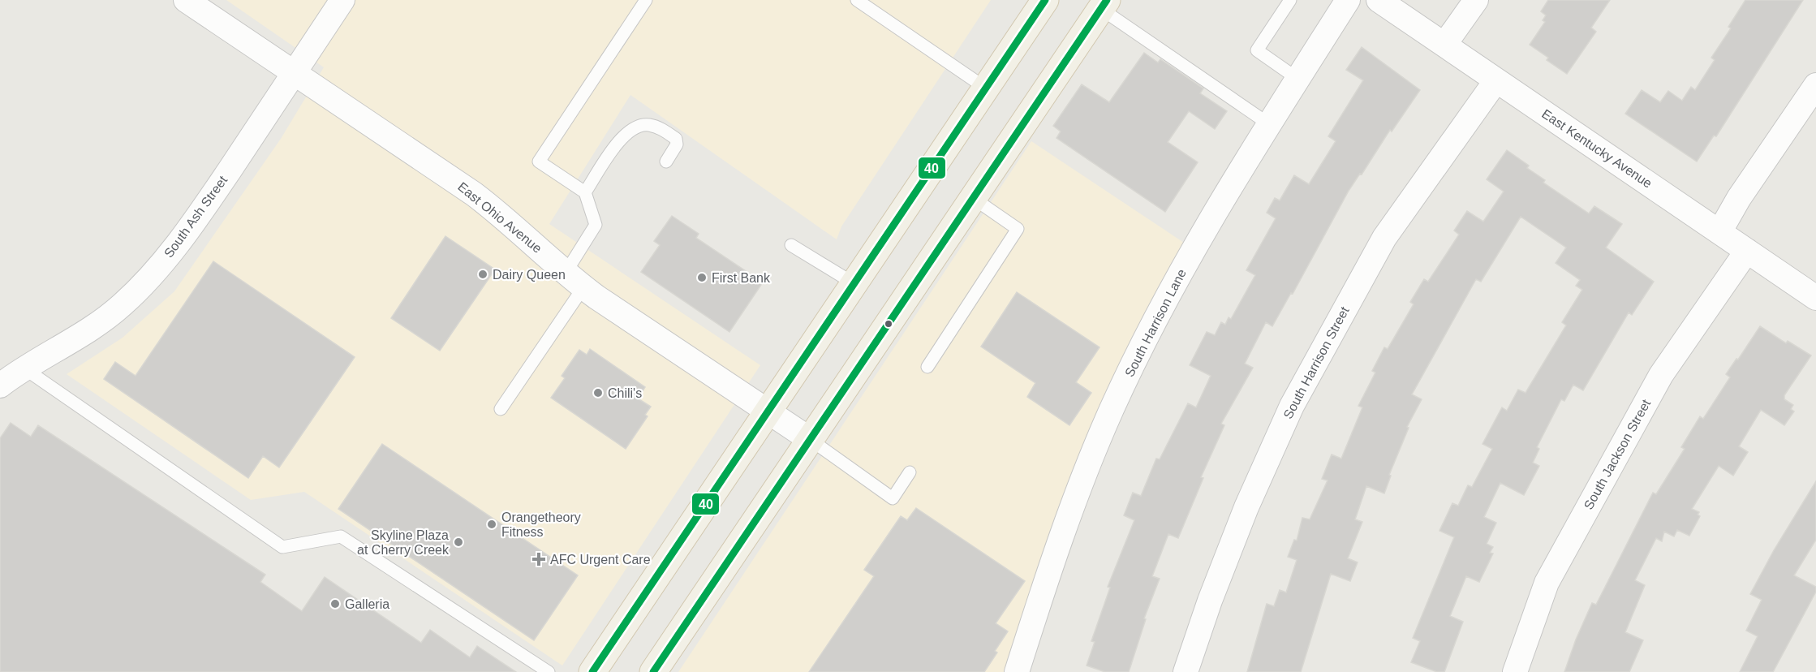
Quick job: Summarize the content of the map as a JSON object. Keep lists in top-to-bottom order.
{
  "streets": {
    "street": [
      "East Kentucky Avenue",
      "South Ash Street",
      "East Ohio Avenue",
      "South Harrison Lane",
      "South Harrison Street",
      "South Jackson Street"
    ]
  },
  "crossings": [
    ["East Kentucky Avenue", "South Harrison Street"],
    ["East Kentucky Avenue", "South Jackson Street"],
    ["South Ash Street", "East Ohio Avenue"]
  ],
  "places": {
    "other": [
      "Dairy Queen",
      "First Bank",
      "Chili's",
      "Orangetheory Fitness",
      "Skyline Plaza at Cherry Creek",
      "Galleria"
    ],
    "health": ["AFC Urgent Care"]
  },
  "lines": ["transit line 40"]
}
